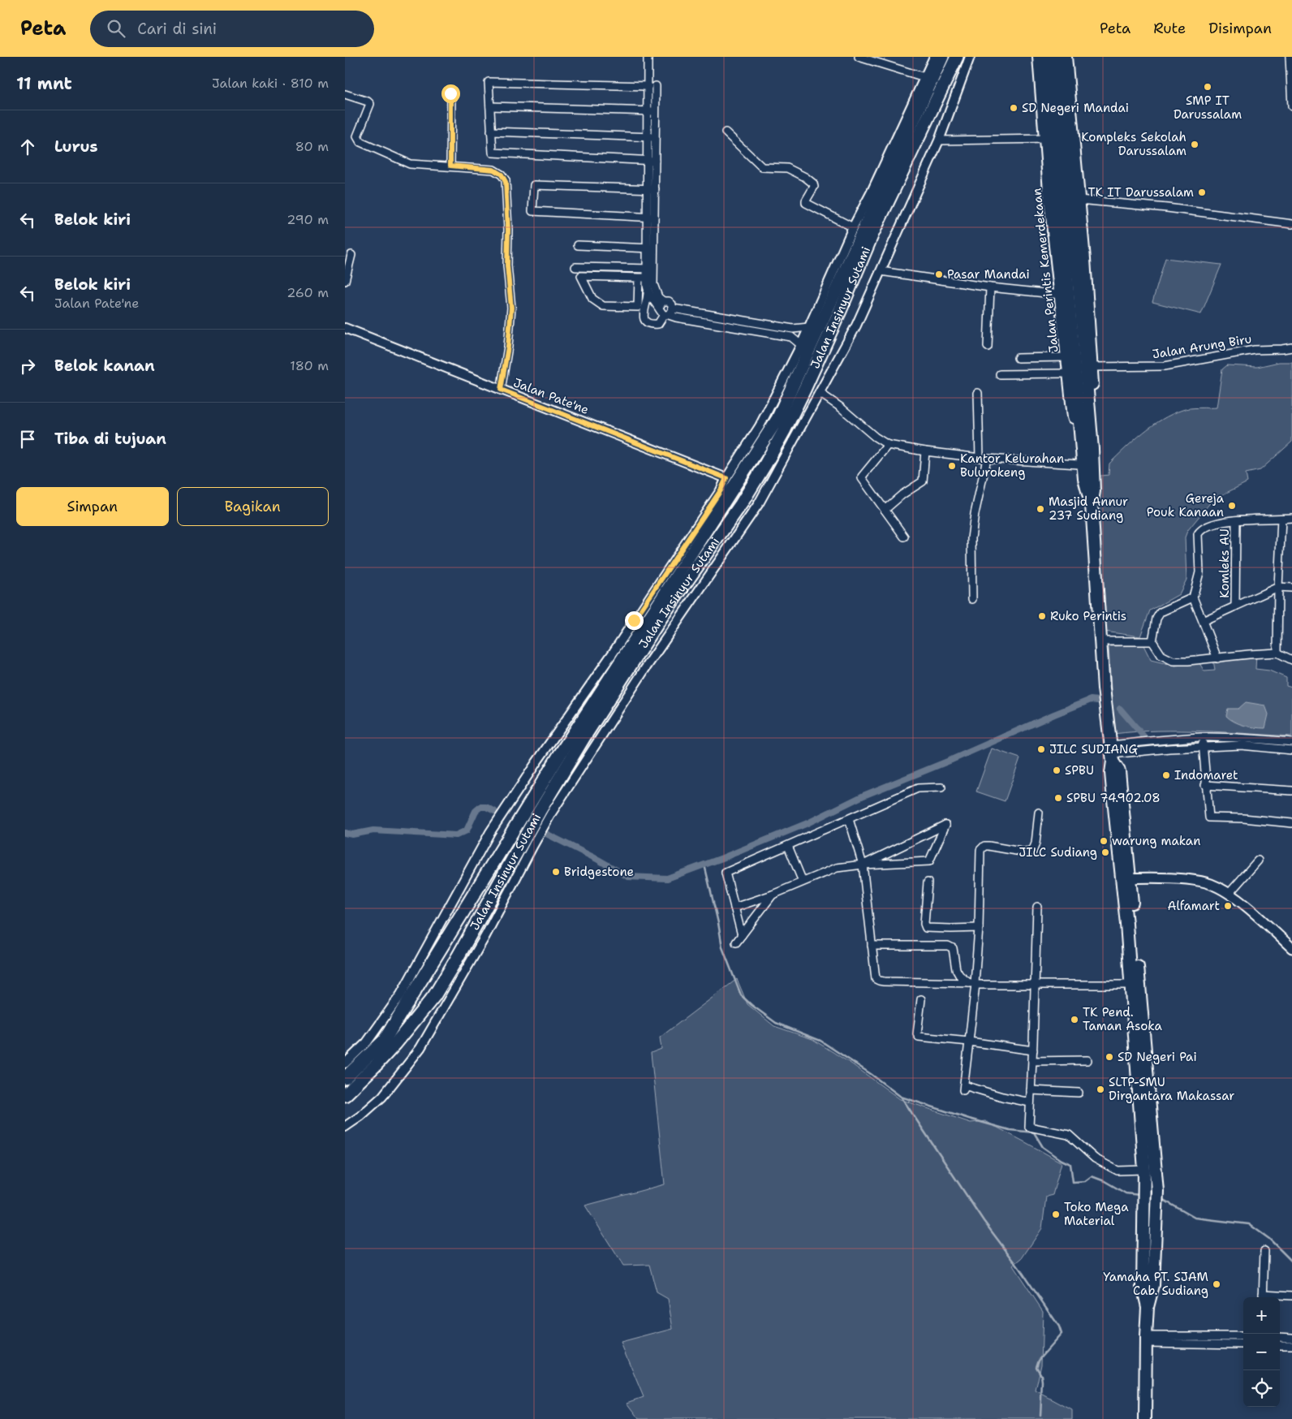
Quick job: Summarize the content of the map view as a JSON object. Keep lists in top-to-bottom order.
{
  "streets": {
    "highway": ["Jalan Insinyur Sutami"],
    "main road": ["Jalan Perintis Kemerdekaan"],
    "street": ["Jalan Arung Biru", "Jalan Pate'ne", "Komleks AU"]
  },
  "crossings": [
    ["Jalan Perintis Kemerdekaan", "Jalan Arung Biru"]
  ],
  "places": [
    "SMP IT Darussalam",
    "SD Negeri Mandai",
    "Kompleks Sekolah Darussalam",
    "TK IT Darussalam",
    "Pasar Mandai",
    "Kantor Kelurahan Bulurokeng",
    "Gereja Pouk Kanaan",
    "Masjid Annur 237 Sudiang",
    "Ruko Perintis",
    "JILC SUDIANG",
    "SPBU",
    "Indomaret",
    "SPBU 74.902.08",
    "warung makan",
    "JILC Sudiang",
    "Bridgestone",
    "Alfamart",
    "TK Pend. Taman Asoka",
    "SD Negeri Pai",
    "SLTP-SMU Dirgantara Makassar",
    "Toko Mega Material",
    "Yamaha PT. SJAM Cab. Sudiang"
  ],
  "page": {
    "header": "Peta",
    "search": "Cari di sini",
    "nav": ["Peta", "Rute", "Disimpan"],
    "heading": ["11 mnt", "Jalan kaki · 810 m"],
    "list": [
      ["Lurus", "80 m"],
      ["Belok kiri", "290 m"],
      ["Belok kiri", "Jalan Pate'ne", "260 m"],
      ["Belok kanan", "180 m"],
      "Tiba di tujuan"
    ],
    "buttons": ["Simpan", "Bagikan"],
    "map_buttons": ["+", "−"]
  }
}
